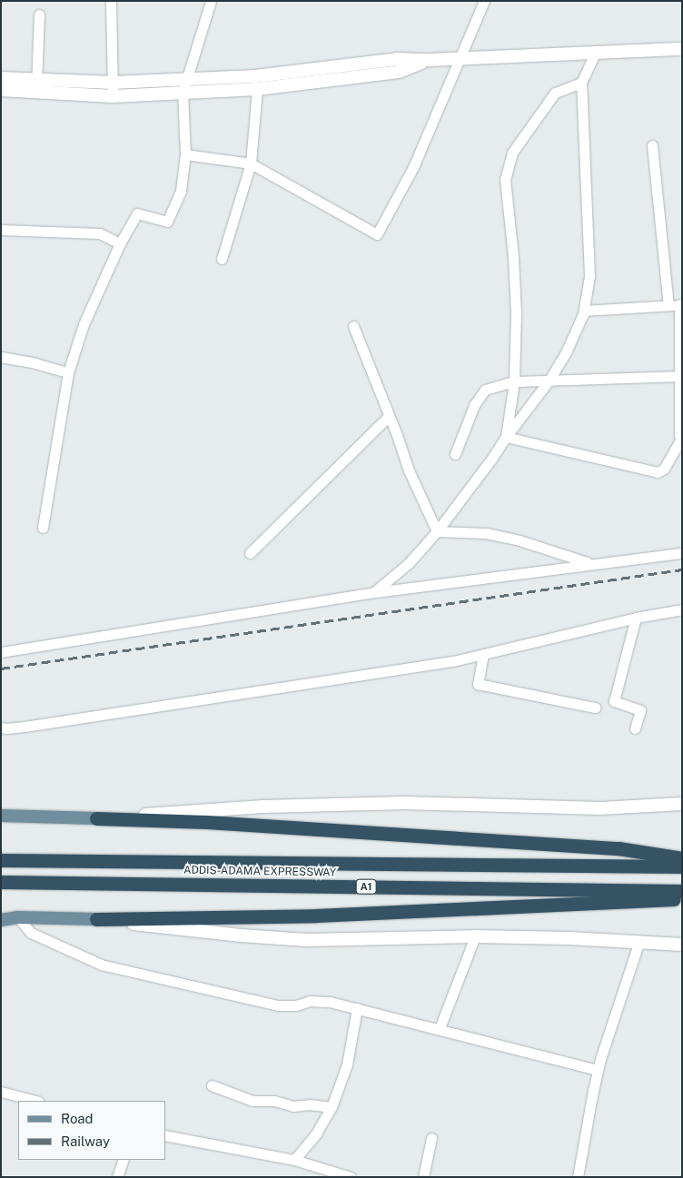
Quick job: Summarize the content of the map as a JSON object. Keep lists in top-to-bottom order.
{
  "streets": {
    "highway": ["ADDIS-ADAMA EXPRESSWAY", "A1"]
  },
  "legend": ["Road", "Railway"]
}
